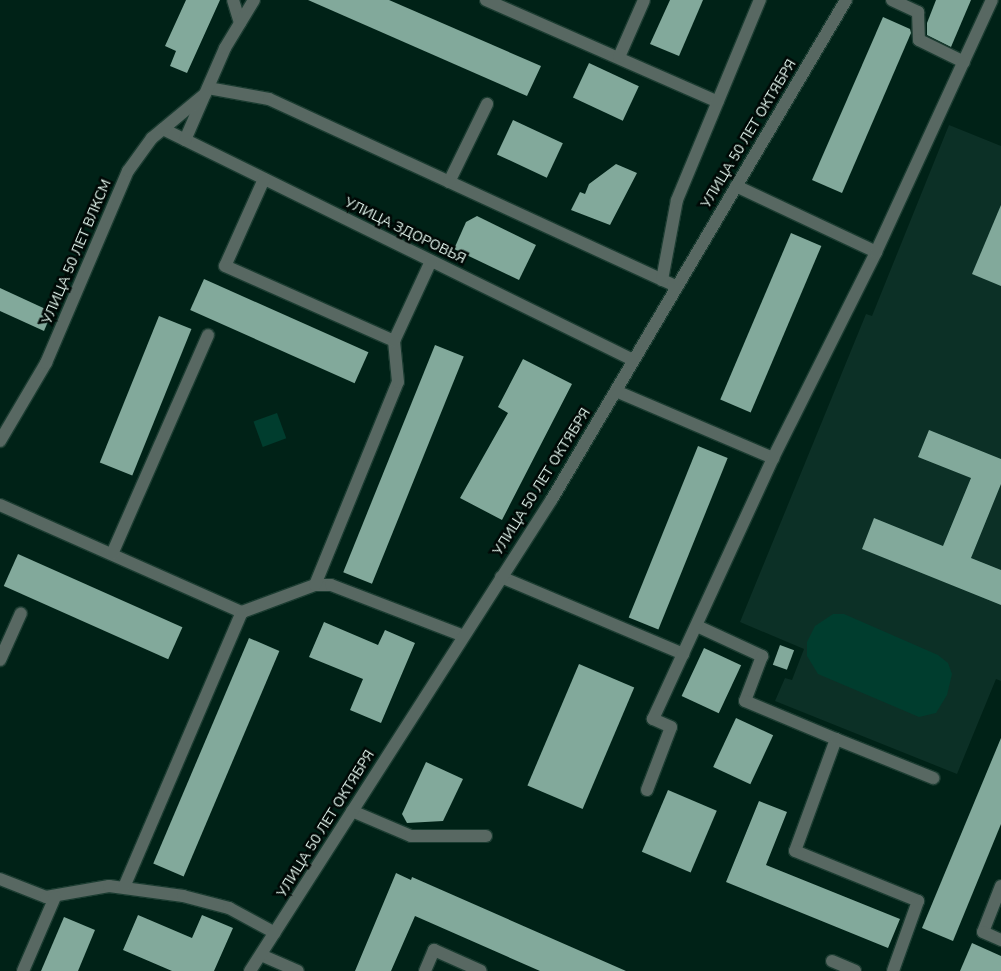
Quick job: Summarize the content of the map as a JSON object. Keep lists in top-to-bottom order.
{
  "streets": {
    "street": ["УЛИЦА 50 ЛЕТ ОКТЯБРЯ", "УЛИЦА ЗДОРОВЬЯ", "УЛИЦА 50 ЛЕТ ВЛКСМ"]
  },
  "crossings": [
    ["УЛИЦА 50 ЛЕТ ОКТЯБРЯ", "УЛИЦА ЗДОРОВЬЯ"],
    ["УЛИЦА ЗДОРОВЬЯ", "УЛИЦА 50 ЛЕТ ВЛКСМ"]
  ]
}
